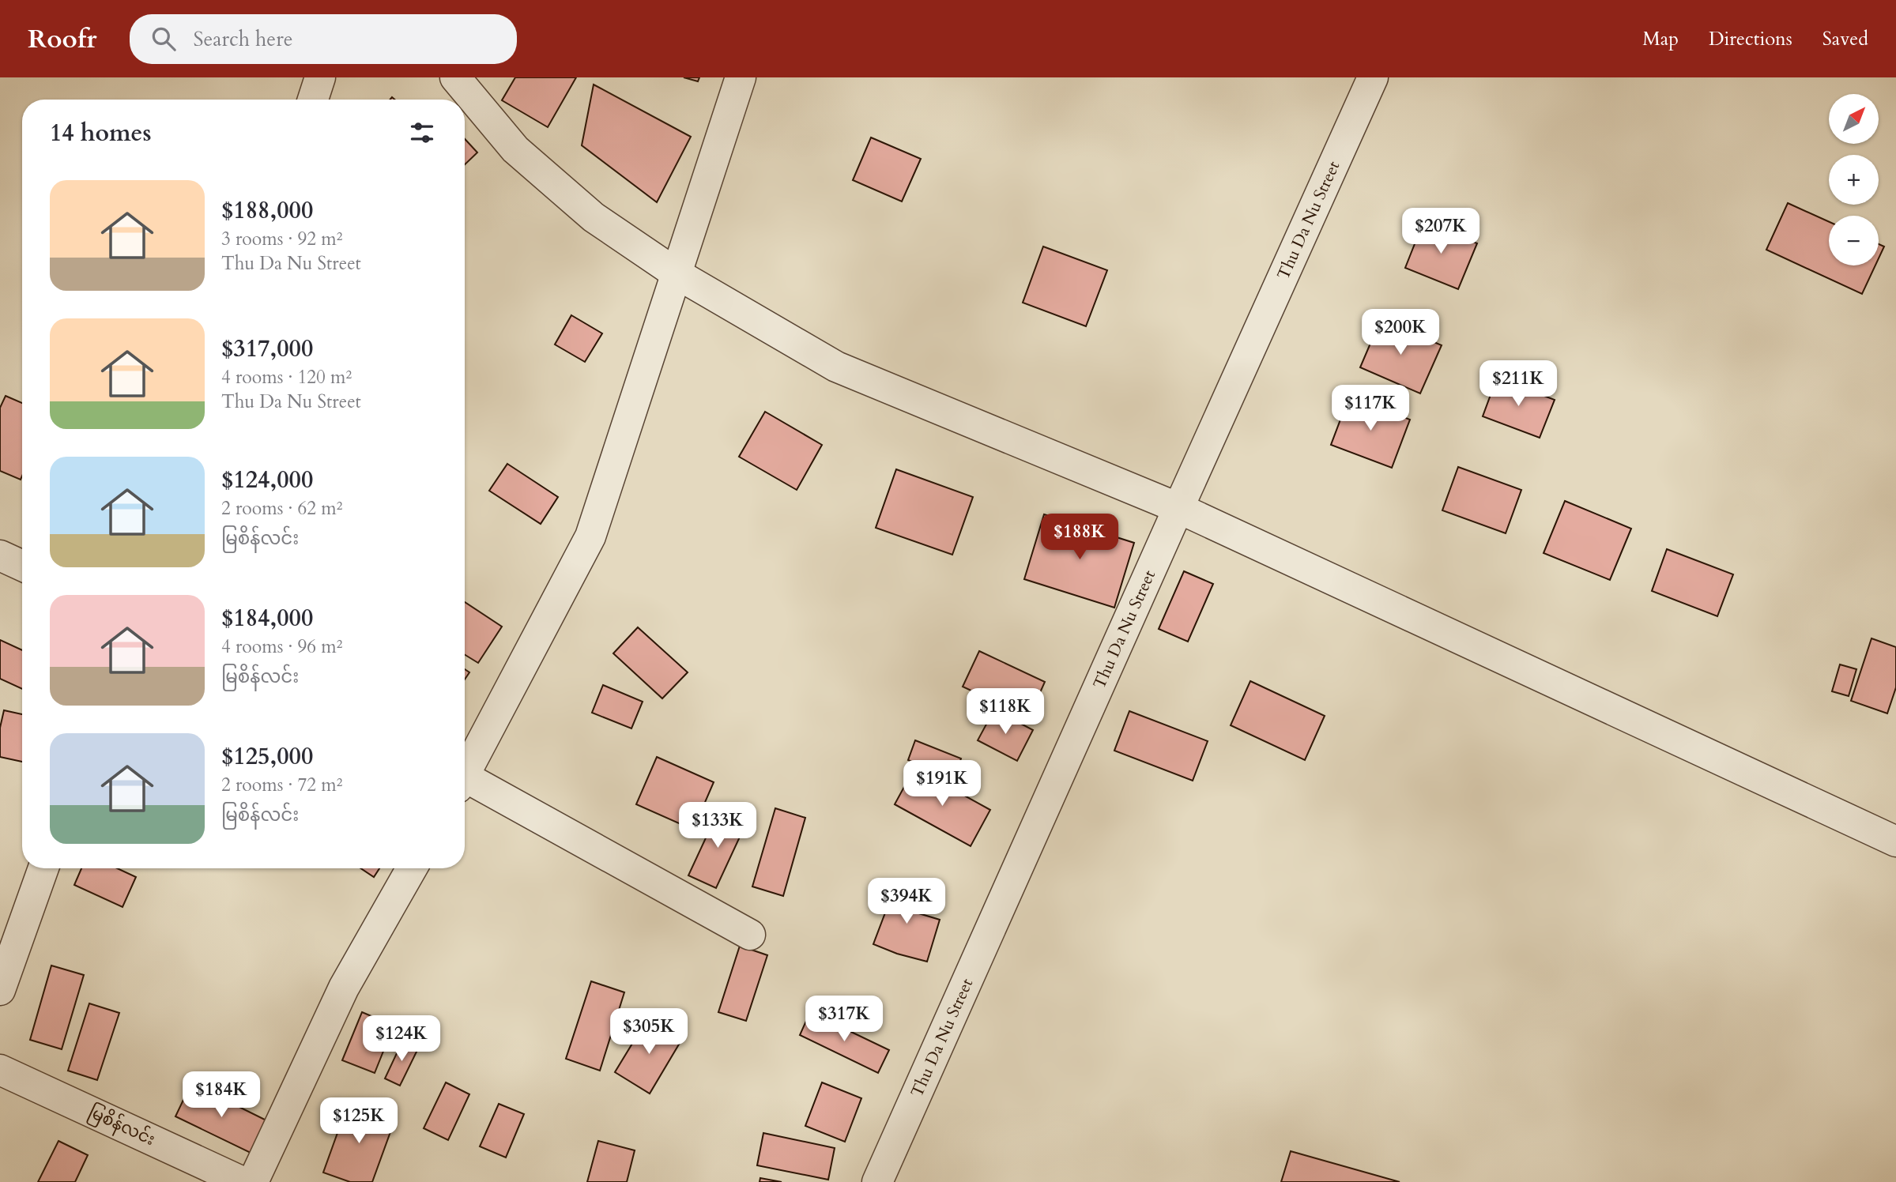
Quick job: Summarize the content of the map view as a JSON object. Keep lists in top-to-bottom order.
{
  "streets": {
    "street": ["Thu Da Nu Street", "မြစိန်လင်း"]
  },
  "north": "top right",
  "page": {
    "header": "Roofr",
    "search": "Search here",
    "nav": ["Map", "Directions", "Saved"],
    "map_buttons": ["+", "−"],
    "heading": "14 homes",
    "list": [
      {
        "name": "$188,000",
        "note": "3 rooms · 92 m² · Thu Da Nu Street"
      },
      {
        "name": "$317,000",
        "note": "4 rooms · 120 m² · Thu Da Nu Street"
      },
      {
        "name": "$124,000",
        "note": "2 rooms · 62 m² · မြစိန်လင်း"
      },
      {
        "name": "$184,000",
        "note": "4 rooms · 96 m² · မြစိန်လင်း"
      },
      {
        "name": "$125,000",
        "note": "2 rooms · 72 m² · မြစိန်လင်း"
      }
    ],
    "price": [
      "$207K",
      "$200K",
      "$211K",
      "$117K",
      "$188K",
      "$118K",
      "$191K",
      "$133K",
      "$394K",
      "$317K",
      "$305K",
      "$124K",
      "$184K",
      "$125K"
    ]
  }
}
